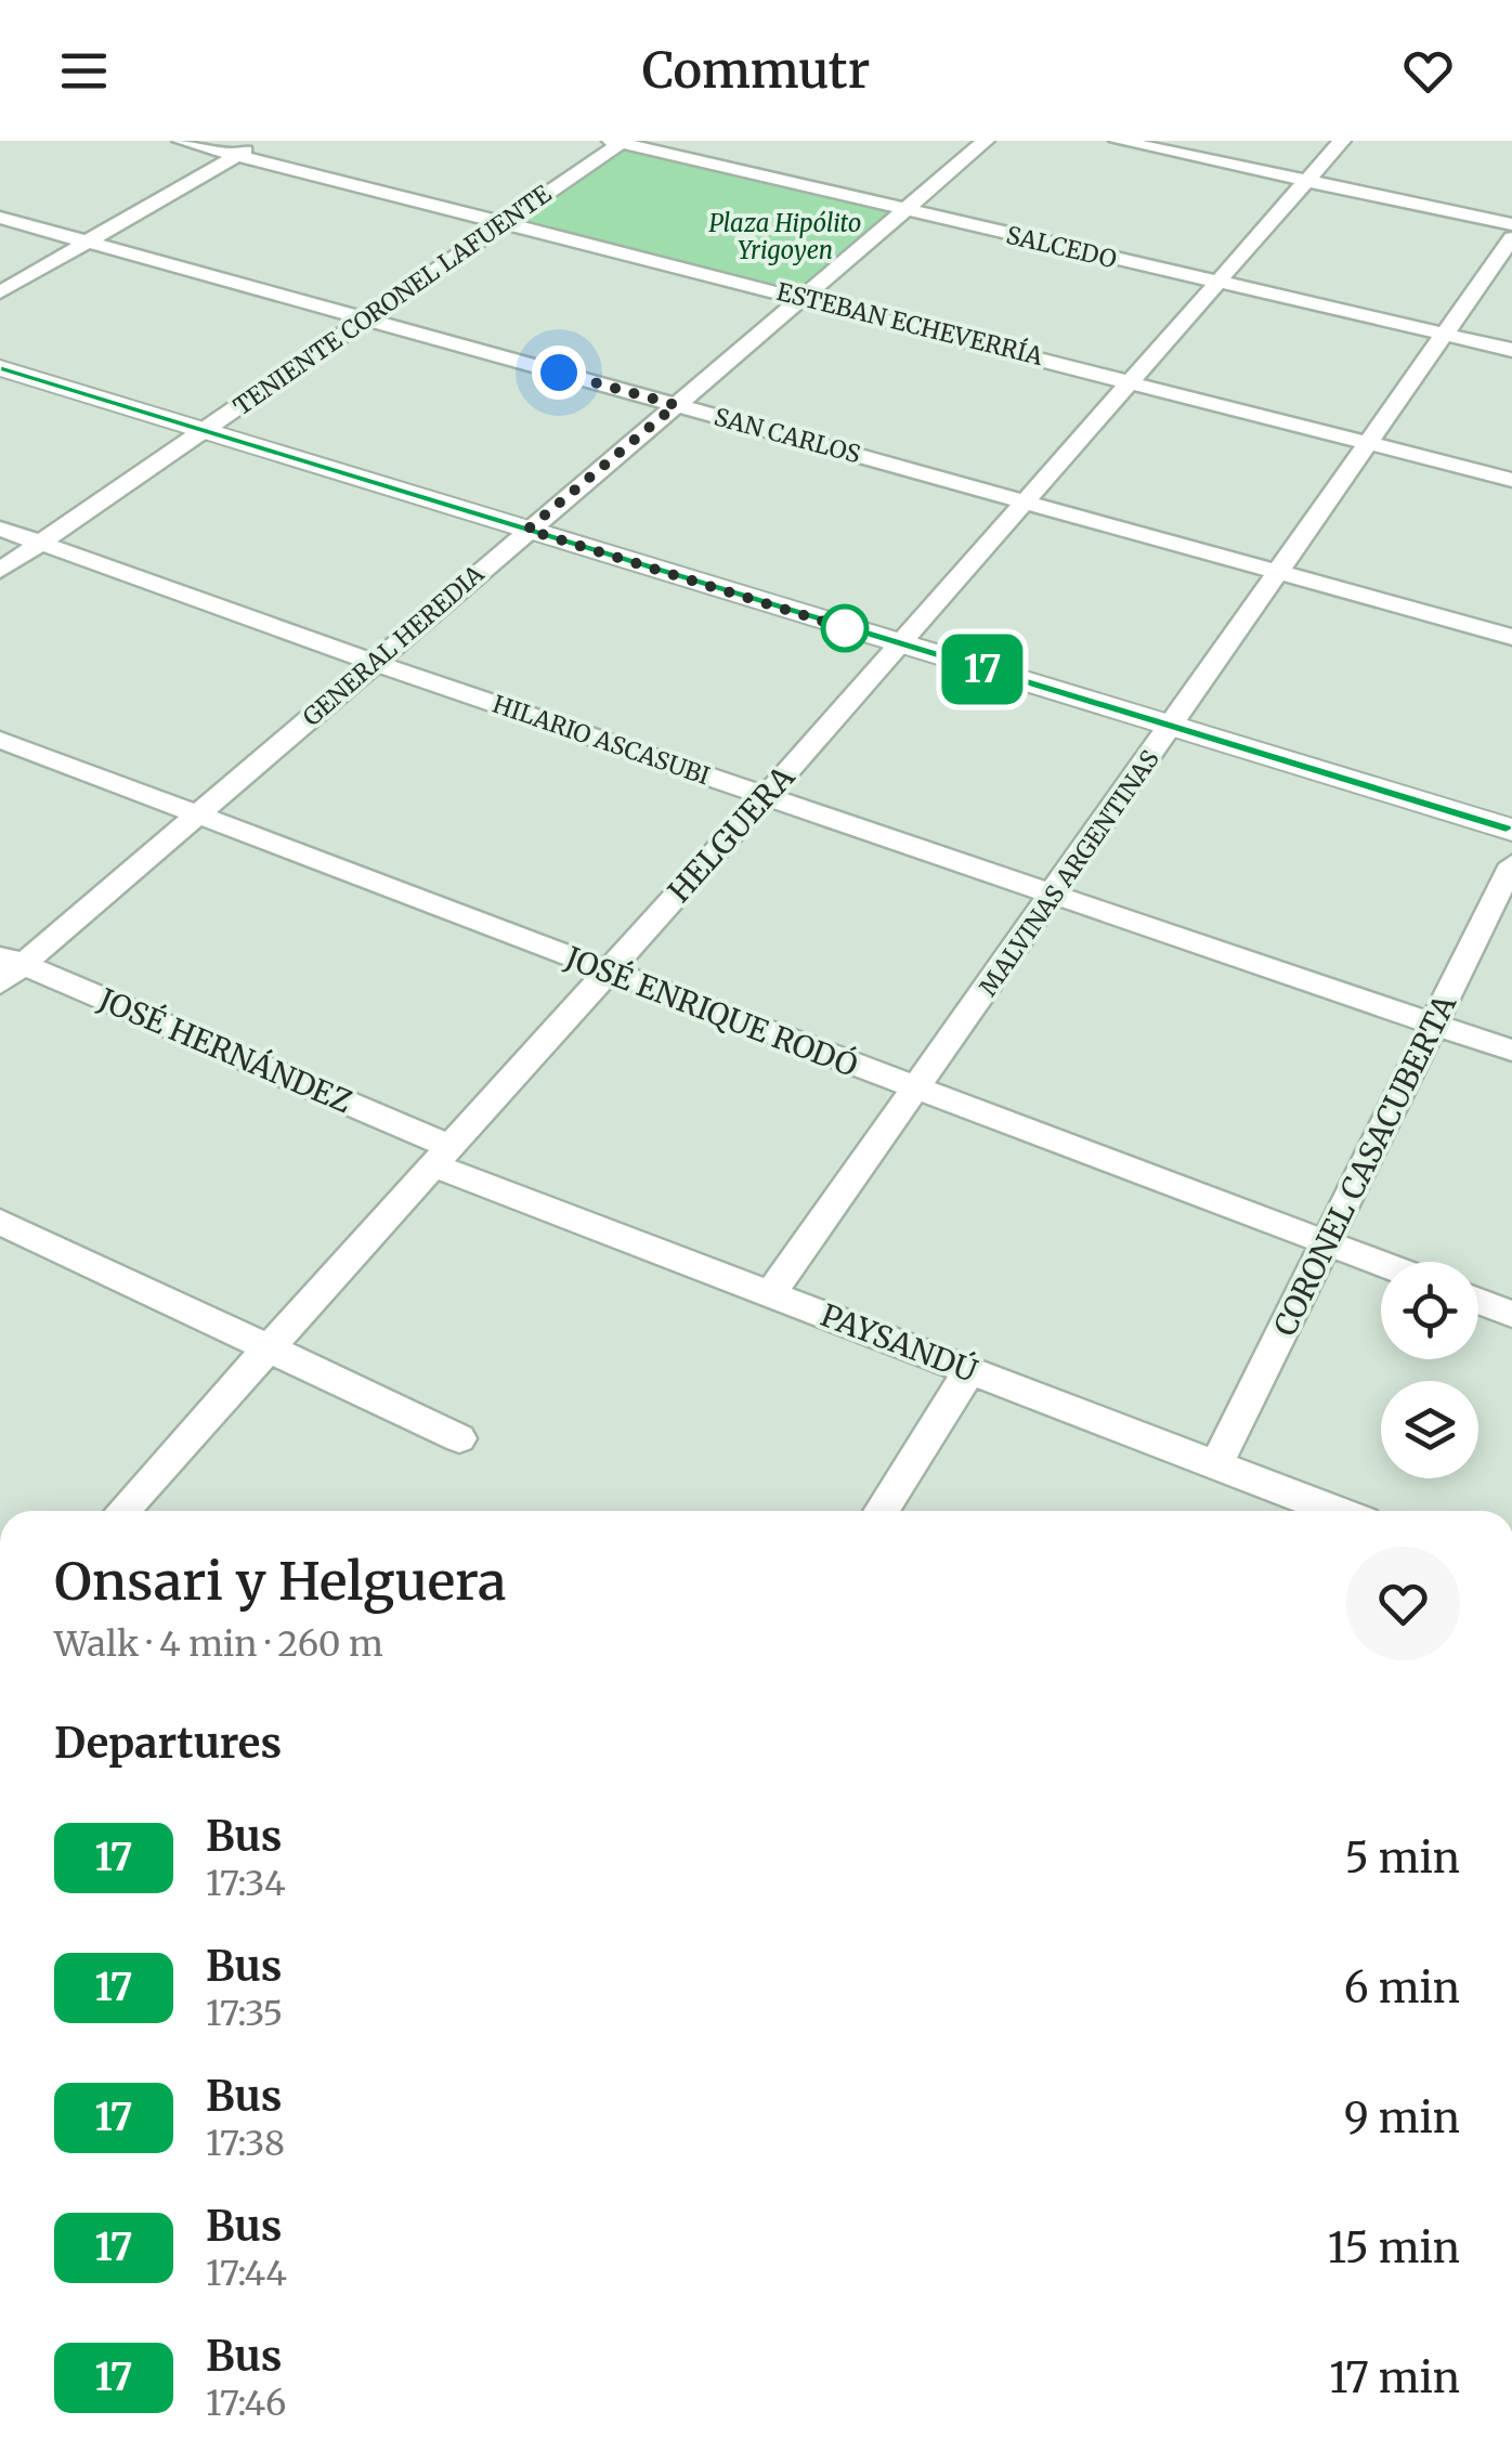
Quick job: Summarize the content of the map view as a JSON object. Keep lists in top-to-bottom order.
{
  "streets": {
    "street": [
      "SALCEDO",
      "TENIENTE CORONEL LAFUENTE",
      "ESTEBAN ECHEVERRÍA",
      "SAN CARLOS",
      "GENERAL HEREDIA",
      "HILARIO ASCASUBI",
      "HELGUERA",
      "MALVINAS ARGENTINAS",
      "JOSÉ ENRIQUE RODÓ",
      "JOSÉ HERNÁNDEZ",
      "CORONEL CASACUBERTA",
      "PAYSANDÚ"
    ]
  },
  "crossings": [
    ["SALCEDO", "TENIENTE CORONEL LAFUENTE"],
    ["SALCEDO", "GENERAL HEREDIA"],
    ["SALCEDO", "HELGUERA"],
    ["SALCEDO", "MALVINAS ARGENTINAS"],
    ["TENIENTE CORONEL LAFUENTE", "ESTEBAN ECHEVERRÍA"],
    ["TENIENTE CORONEL LAFUENTE", "SAN CARLOS"],
    ["TENIENTE CORONEL LAFUENTE", "HILARIO ASCASUBI"],
    ["ESTEBAN ECHEVERRÍA", "GENERAL HEREDIA"],
    ["ESTEBAN ECHEVERRÍA", "HELGUERA"],
    ["ESTEBAN ECHEVERRÍA", "MALVINAS ARGENTINAS"],
    ["SAN CARLOS", "GENERAL HEREDIA"],
    ["SAN CARLOS", "HELGUERA"],
    ["SAN CARLOS", "MALVINAS ARGENTINAS"],
    ["GENERAL HEREDIA", "HILARIO ASCASUBI"],
    ["GENERAL HEREDIA", "JOSÉ ENRIQUE RODÓ"],
    ["GENERAL HEREDIA", "JOSÉ HERNÁNDEZ"],
    ["HILARIO ASCASUBI", "HELGUERA"],
    ["HILARIO ASCASUBI", "MALVINAS ARGENTINAS"],
    ["HILARIO ASCASUBI", "CORONEL CASACUBERTA"],
    ["HELGUERA", "JOSÉ ENRIQUE RODÓ"],
    ["HELGUERA", "JOSÉ HERNÁNDEZ"],
    ["HELGUERA", "PAYSANDÚ"],
    ["MALVINAS ARGENTINAS", "JOSÉ ENRIQUE RODÓ"],
    ["MALVINAS ARGENTINAS", "PAYSANDÚ"],
    ["JOSÉ ENRIQUE RODÓ", "CORONEL CASACUBERTA"],
    ["JOSÉ HERNÁNDEZ", "PAYSANDÚ"],
    ["CORONEL CASACUBERTA", "PAYSANDÚ"]
  ],
  "parks": ["Plaza Hipólito Yrigoyen"],
  "lines": ["bus line 17"],
  "page": {
    "header": "Commutr",
    "on_map": "17",
    "heading": [
      ["Onsari y Helguera", "Walk · 4 min · 260 m"],
      "Departures"
    ],
    "list": [
      {
        "mark": "17",
        "name": "Bus",
        "note": "17:34",
        "value": "5 min"
      },
      {
        "mark": "17",
        "name": "Bus",
        "note": "17:35",
        "value": "6 min"
      },
      {
        "mark": "17",
        "name": "Bus",
        "note": "17:38",
        "value": "9 min"
      },
      {
        "mark": "17",
        "name": "Bus",
        "note": "17:44",
        "value": "15 min"
      },
      {
        "mark": "17",
        "name": "Bus",
        "note": "17:46",
        "value": "17 min"
      }
    ]
  }
}
